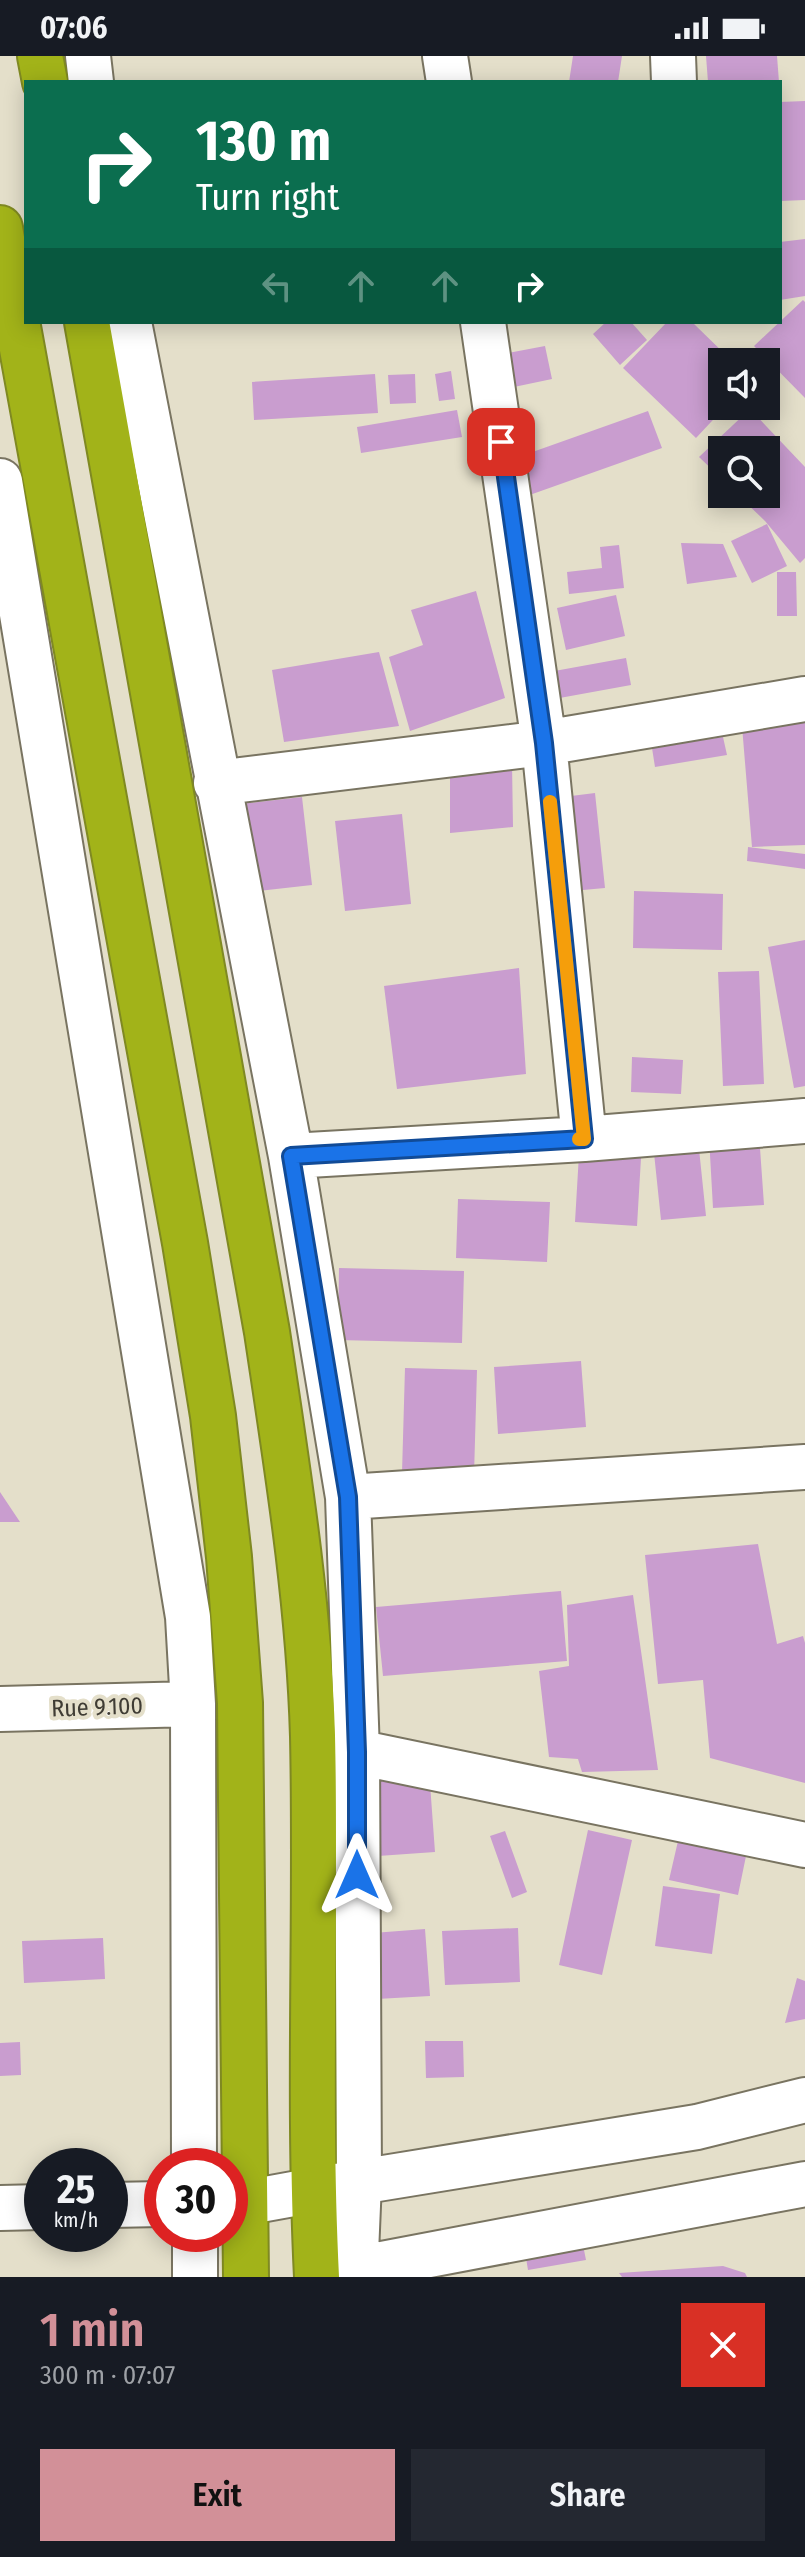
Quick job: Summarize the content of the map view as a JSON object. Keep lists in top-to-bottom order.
{
  "streets": {
    "street": ["Rue 9.100"]
  },
  "page": {
    "status": "07:06",
    "turn": ["130 m", "Turn right"],
    "speed": "25 km/h",
    "limit": "30",
    "heading": ["1 min", "300 m · 07:07"],
    "buttons": ["Exit", "Share"]
  }
}
